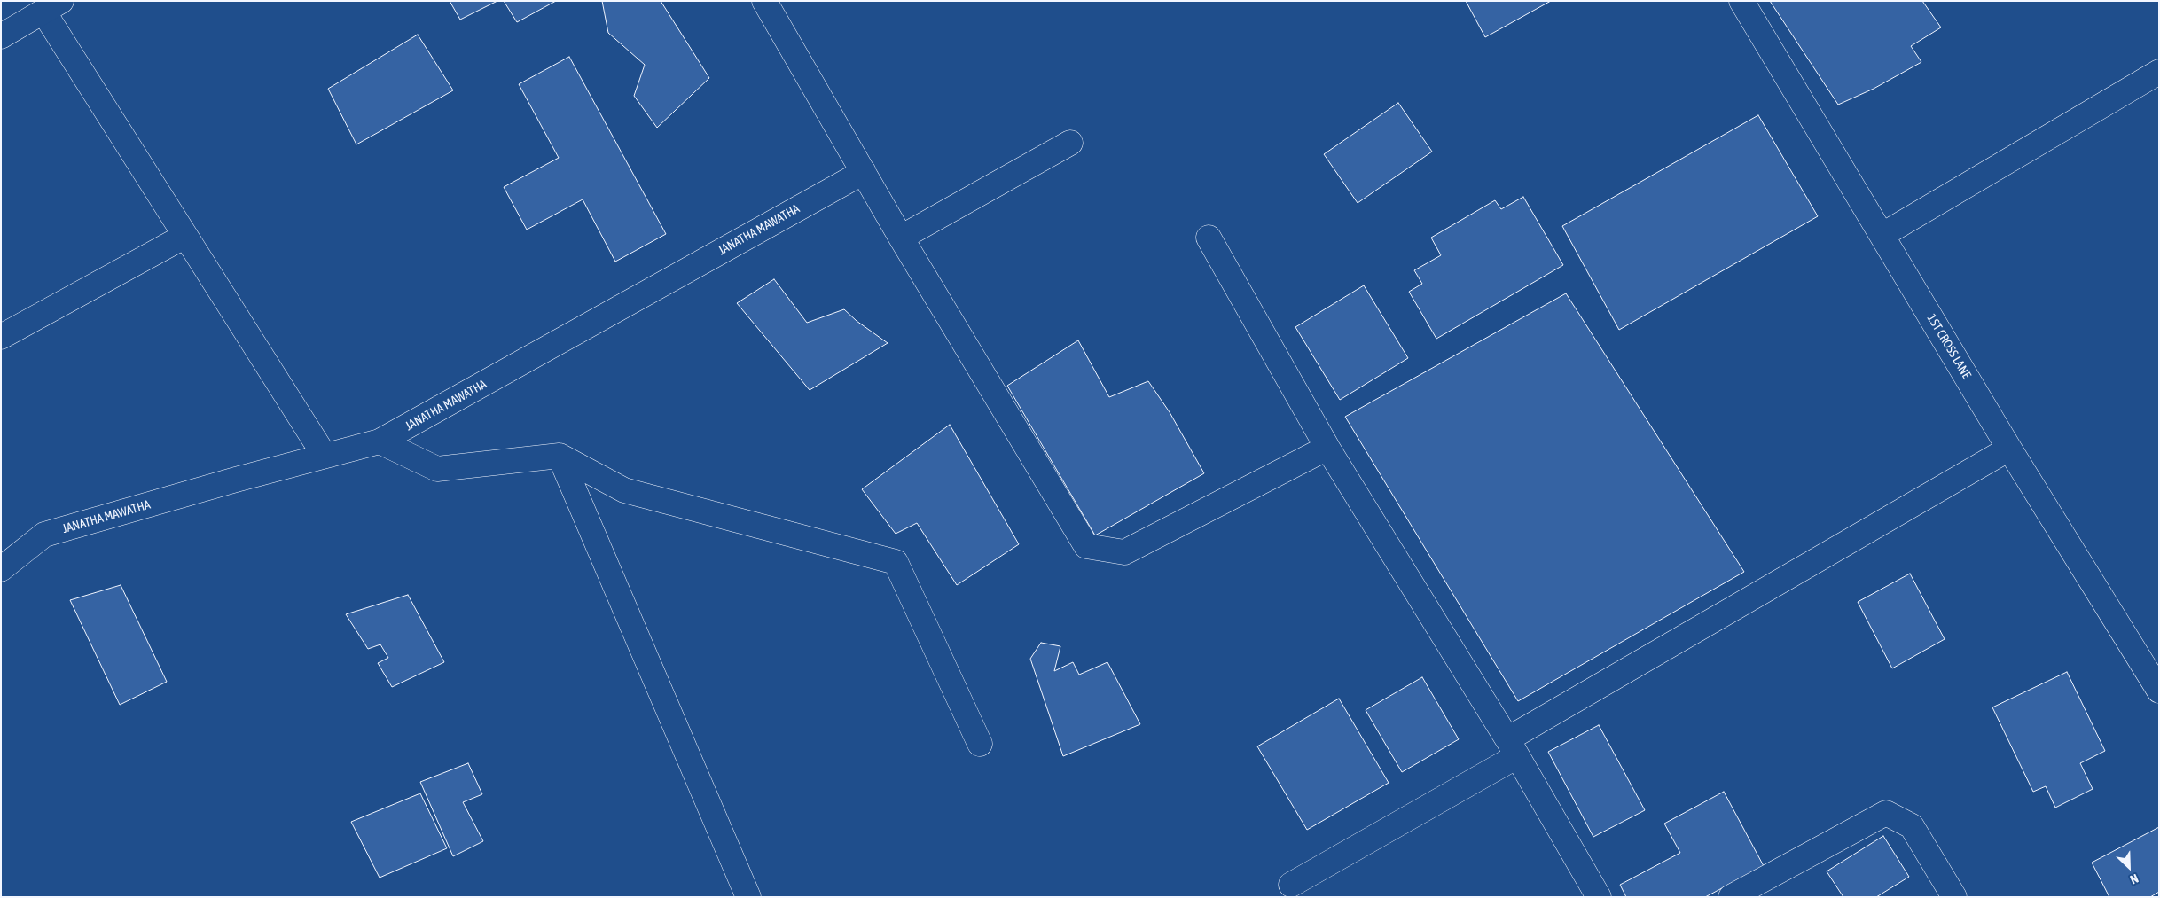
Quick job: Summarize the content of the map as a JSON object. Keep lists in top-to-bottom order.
{
  "streets": {
    "street": ["JANATHA MAWATHA", "1ST CROSS LANE"]
  },
  "north": "bottom right"
}
